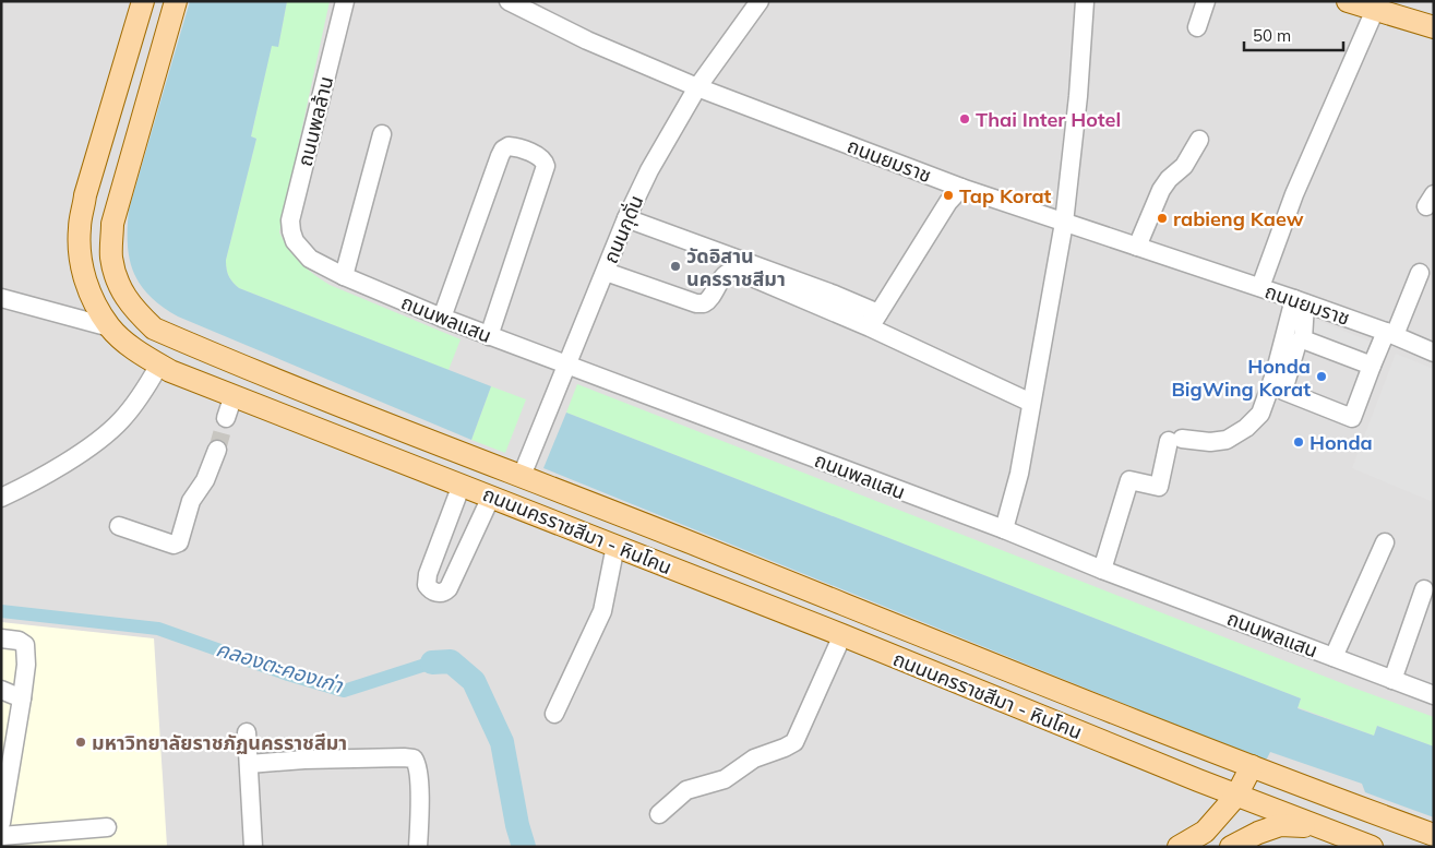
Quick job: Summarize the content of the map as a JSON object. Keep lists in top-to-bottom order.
{
  "streets": {
    "main road": ["ถนนนครราชสีมา - หินโคน"],
    "street": [
      "ถนนพลล้าน",
      "ถนนยมราช",
      "ถนนกุดั่น",
      "ถนนพลแสน"
    ]
  },
  "crossings": [
    ["ถนนพลล้าน", "ถนนพลแสน"],
    ["ถนนยมราช", "ถนนกุดั่น"],
    ["ถนนกุดั่น", "ถนนพลแสน"],
    ["ถนนกุดั่น", "ถนนนครราชสีมา - หินโคน"]
  ],
  "water": ["คลองตะคองเก่า"],
  "places": [
    "Thai Inter Hotel",
    "Tap Korat",
    "rabieng Kaew",
    "วัดอิสาน นครราชสีมา",
    "Honda BigWing Korat",
    "Honda",
    "มหาวิทยาลัยราชภัฏนครราชสีมา"
  ],
  "scale_bar": "50 m"
}
